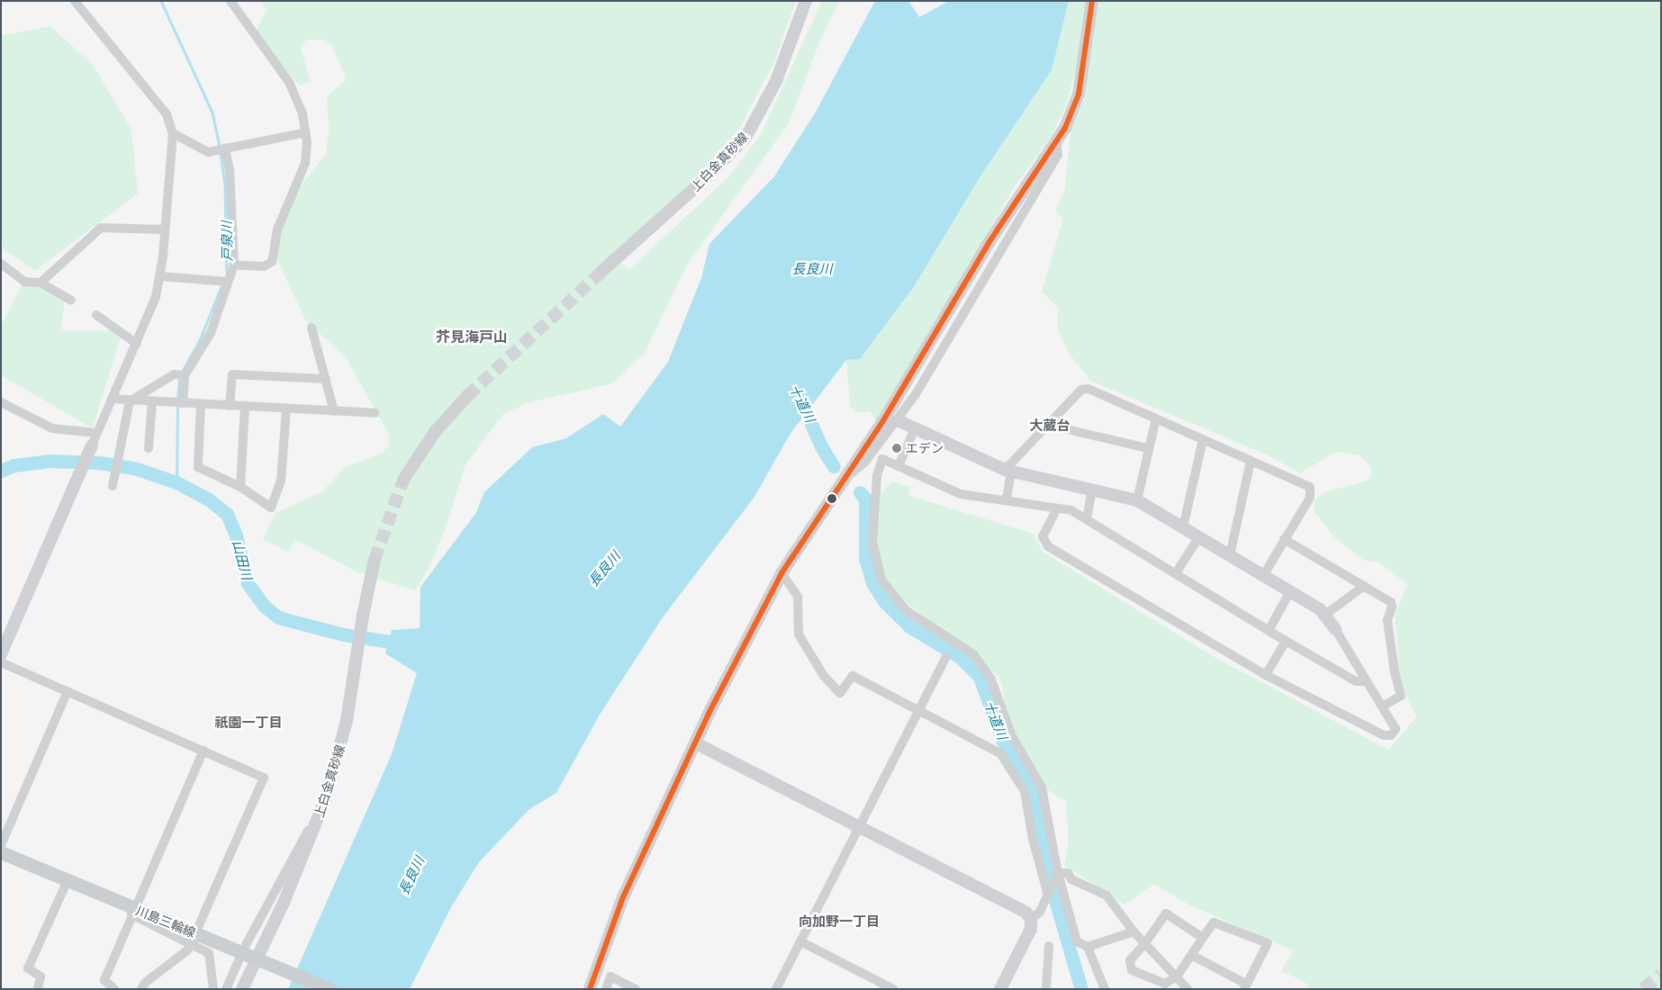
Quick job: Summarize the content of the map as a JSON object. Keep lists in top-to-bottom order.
{
  "streets": {
    "main road": ["川島三輪線"],
    "street": ["上白金真砂線"]
  },
  "crossings": [
    ["上白金真砂線", "川島三輪線"]
  ],
  "districts": [
    "芥見海戸山",
    "大蔵台",
    "祇園一丁目",
    "向加野一丁目"
  ],
  "water": [
    "戸泉川",
    "長良川",
    "十道川",
    "山田川"
  ],
  "places": ["エデン"]
}
